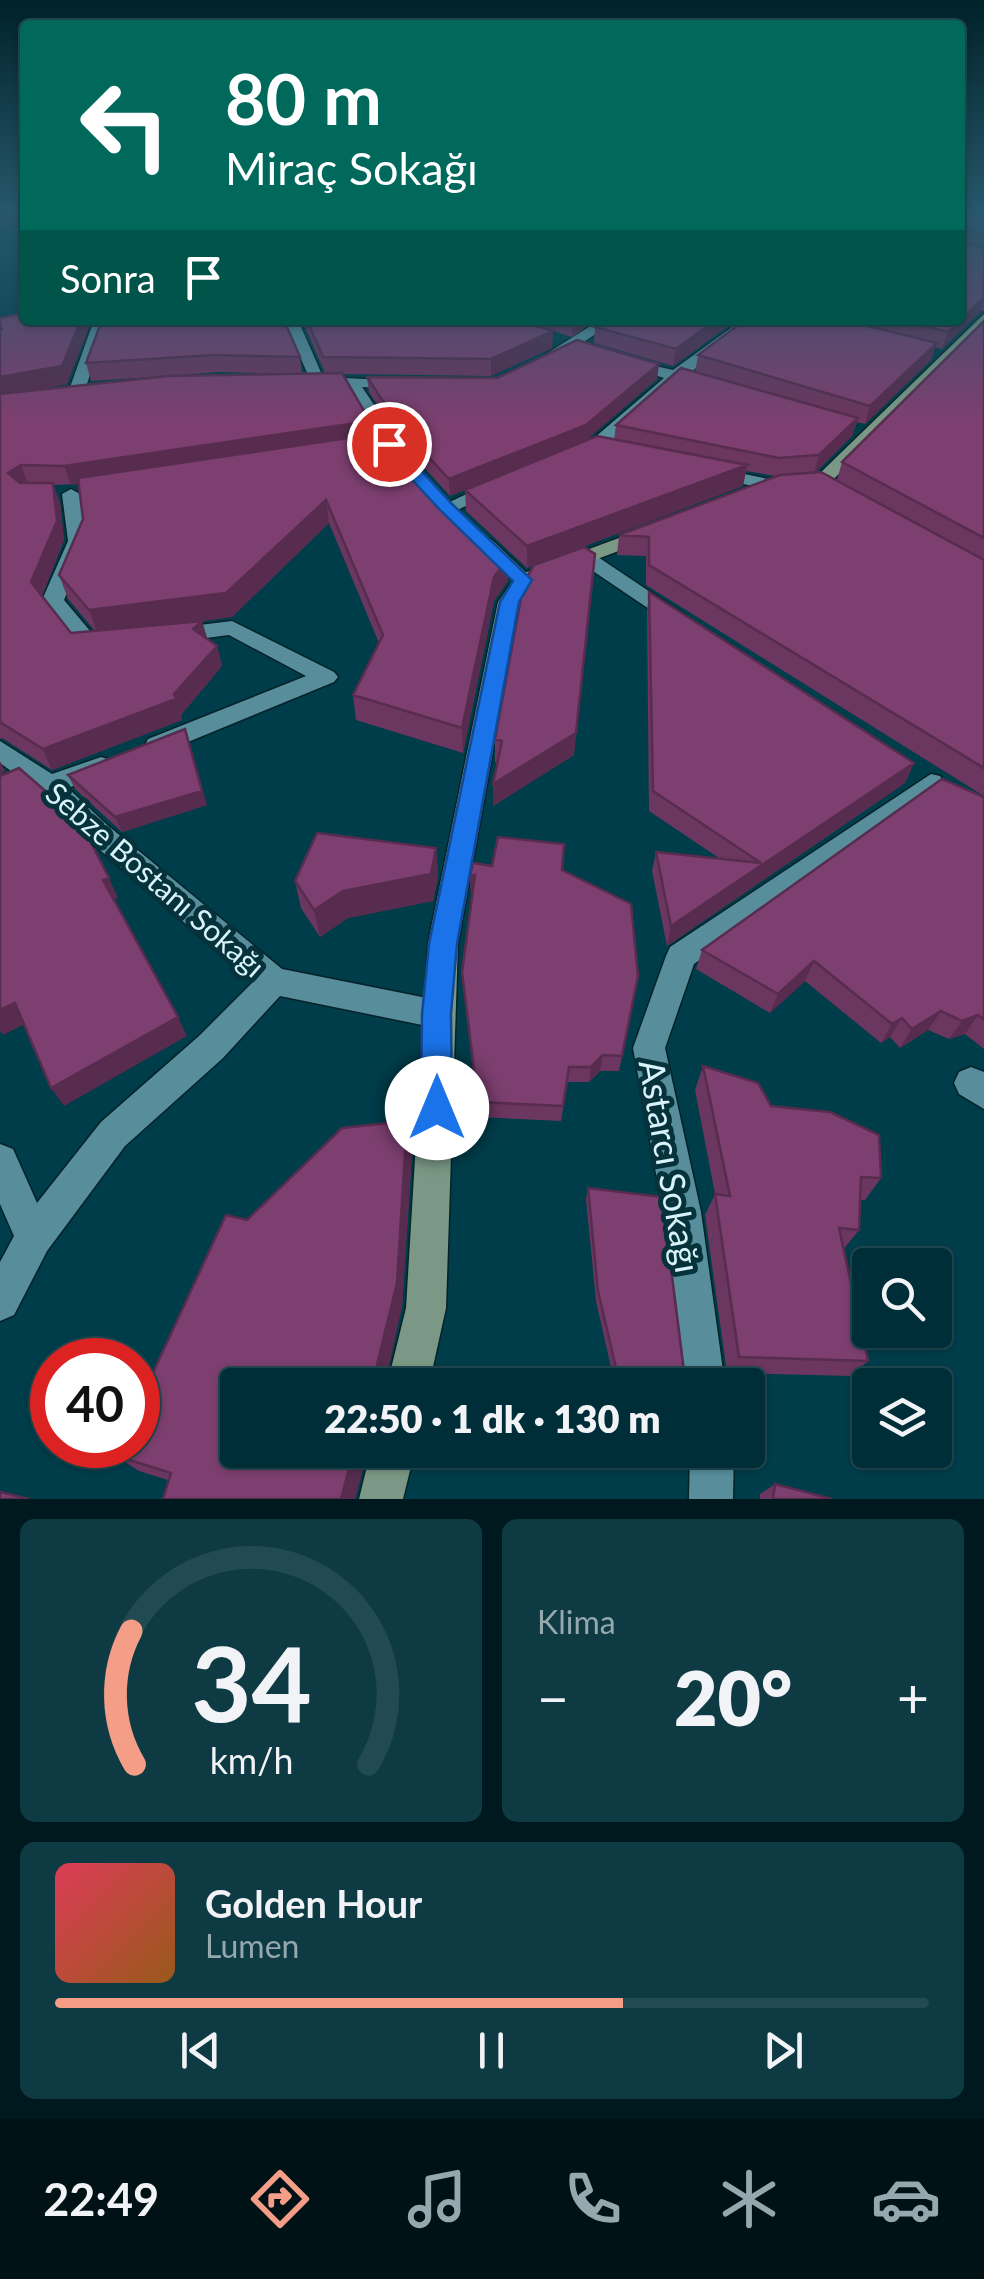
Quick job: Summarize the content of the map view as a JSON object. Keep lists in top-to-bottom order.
{
  "streets": {
    "street": ["Sebze Bostanı Sokağı", "Astarcı Sokağı"]
  },
  "page": {
    "turn": ["80 m", "Miraç Sokağı"],
    "then": "Sonra",
    "limit": "40",
    "trip": "22:50 · 1 dk · 130 m",
    "tile": "Klima",
    "heat": ["−", "20°", "+"],
    "song": ["Golden Hour", "Lumen"],
    "tabs": "22:49",
    "gauge": ["34", "km/h"]
  }
}
